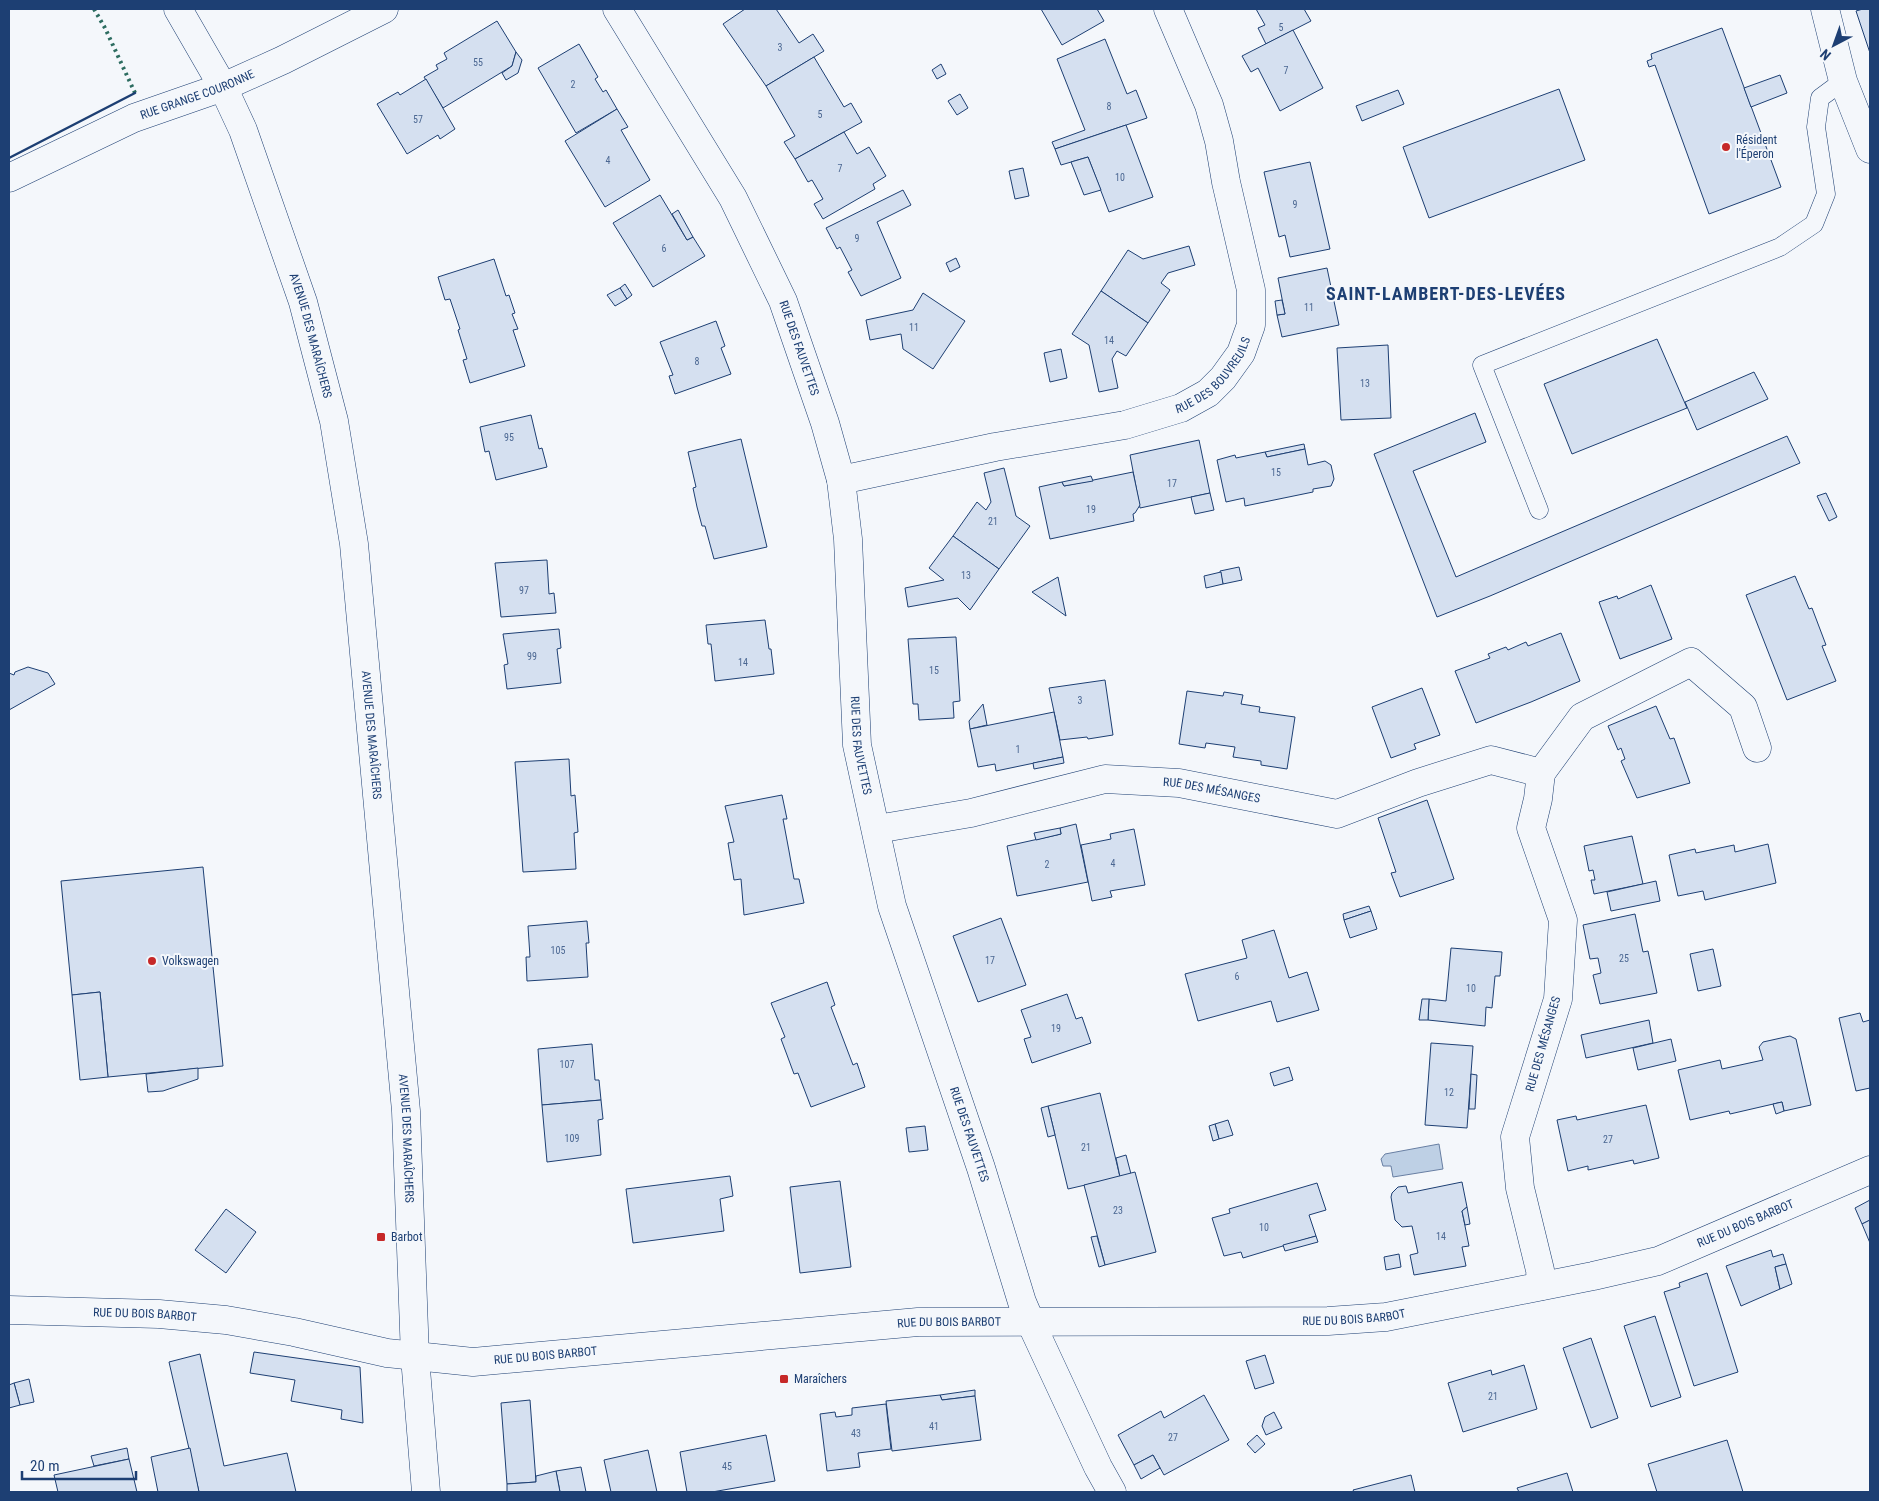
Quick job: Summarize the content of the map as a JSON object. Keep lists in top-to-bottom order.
{
  "streets": {
    "street": [
      "RUE GRANGE COURONNE",
      "AVENUE DES MARAÎCHERS",
      "RUE DES FAUVETTES",
      "RUE DES BOUVREUILS",
      "RUE DES MÉSANGES",
      "RUE DU BOIS BARBOT"
    ]
  },
  "crossings": [
    ["RUE GRANGE COURONNE", "AVENUE DES MARAÎCHERS"],
    ["AVENUE DES MARAÎCHERS", "RUE DU BOIS BARBOT"],
    ["RUE DES FAUVETTES", "RUE DES BOUVREUILS"],
    ["RUE DES FAUVETTES", "RUE DES MÉSANGES"],
    ["RUE DES FAUVETTES", "RUE DU BOIS BARBOT"],
    ["RUE DES MÉSANGES", "RUE DU BOIS BARBOT"]
  ],
  "districts": ["SAINT-LAMBERT-DES-LEVÉES"],
  "places": {
    "other": ["Résident l'Éperon", "Volkswagen"],
    "transit": ["Barbot", "Maraîchers"]
  },
  "house_numbers": [
    "5",
    "3",
    "55",
    "7",
    "2",
    "8",
    "5",
    "57",
    "4",
    "7",
    "10",
    "9",
    "9",
    "6",
    "11",
    "11",
    "14",
    "8",
    "13",
    "95",
    "15",
    "17",
    "19",
    "21",
    "13",
    "97",
    "99",
    "14",
    "15",
    "3",
    "1",
    "4",
    "2",
    "105",
    "25",
    "17",
    "6",
    "10",
    "19",
    "107",
    "12",
    "109",
    "27",
    "21",
    "23",
    "10",
    "14",
    "21",
    "41",
    "43",
    "27",
    "45"
  ],
  "scale_bar": "20 m",
  "north": "bottom left"
}
